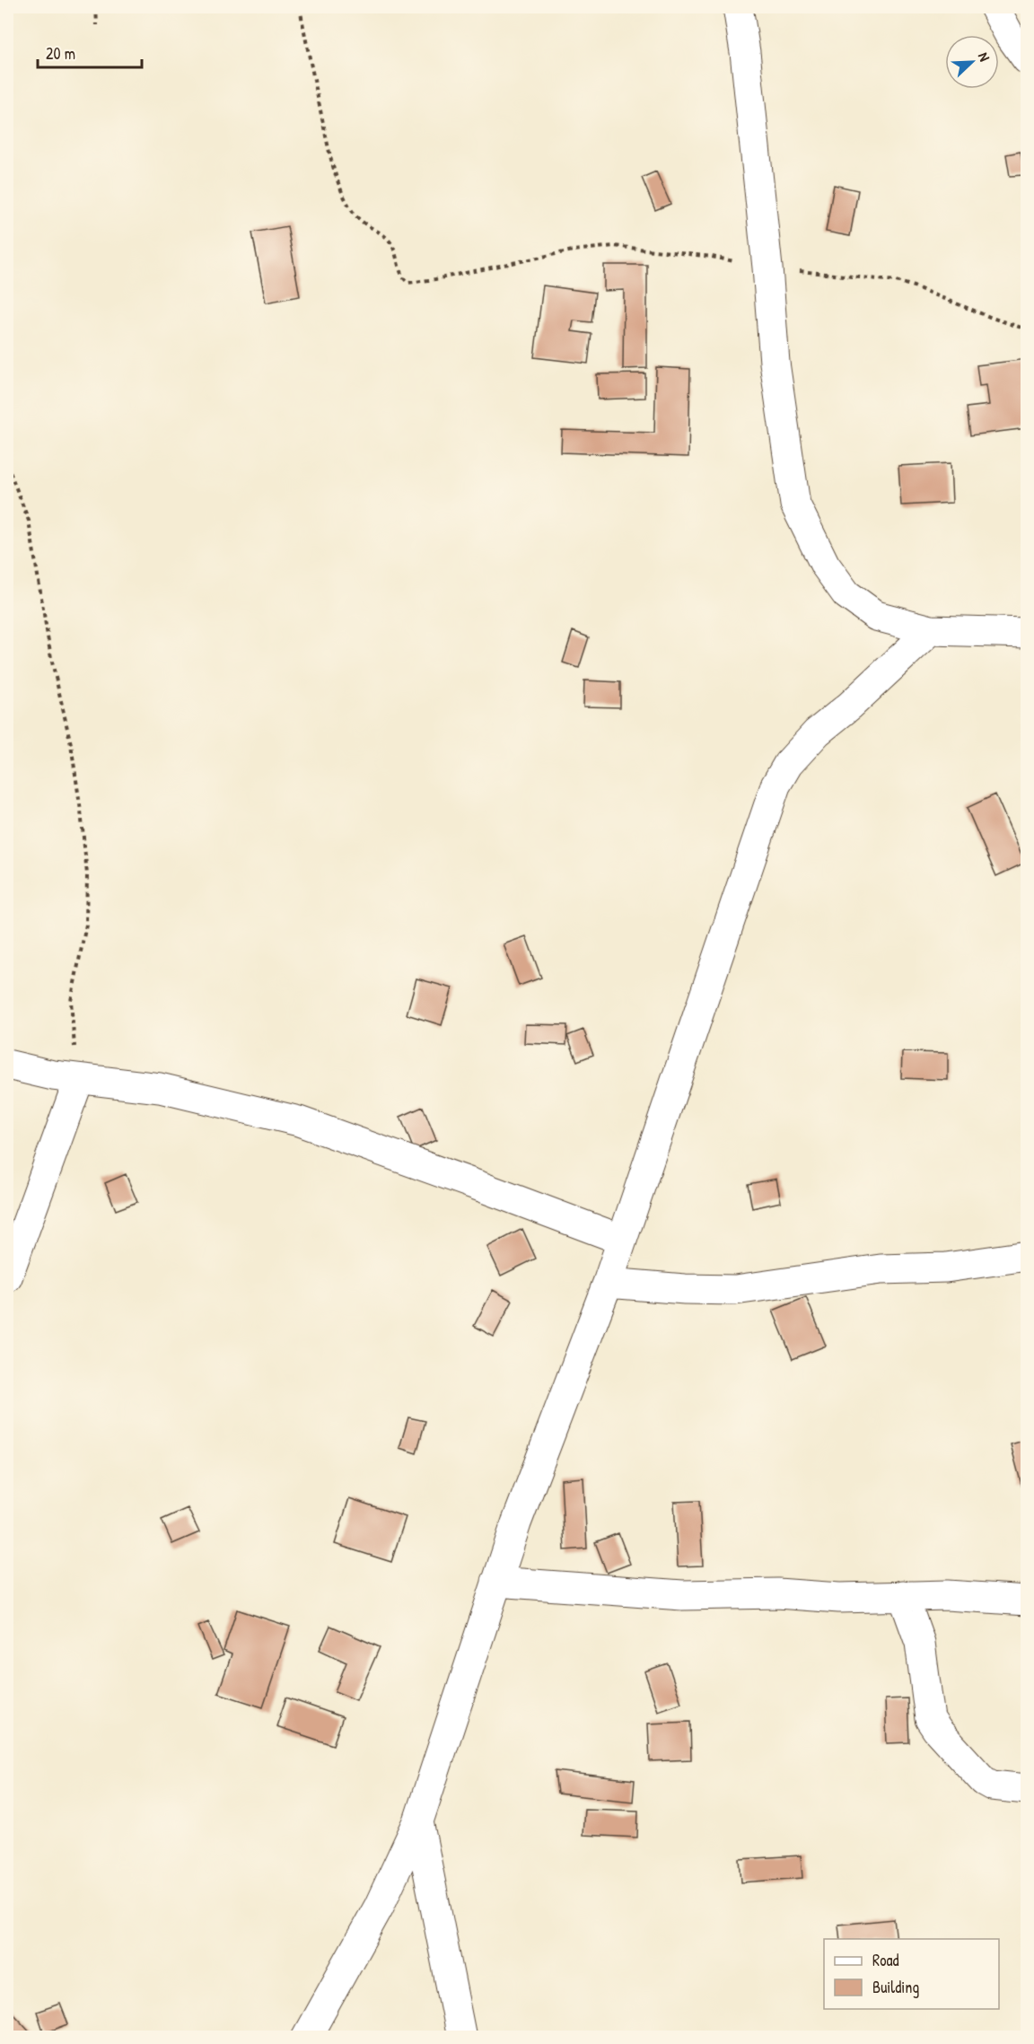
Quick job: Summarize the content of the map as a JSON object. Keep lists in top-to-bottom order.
{
  "legend": ["Road", "Building"],
  "scale_bar": "20 m",
  "north": "top right"
}
